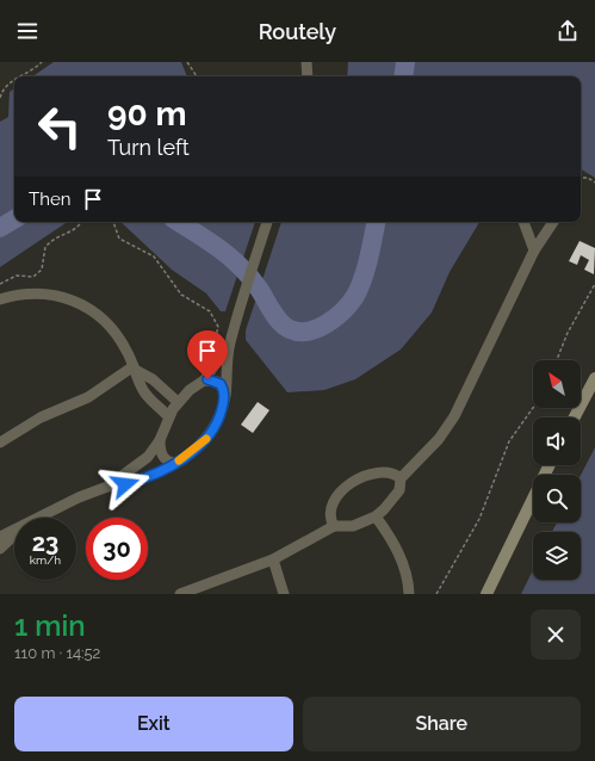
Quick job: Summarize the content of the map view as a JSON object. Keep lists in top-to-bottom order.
{
  "north": "top left",
  "page": {
    "header": "Routely",
    "turn": ["90 m", "Turn left"],
    "then": "Then",
    "speed": "23 km/h",
    "limit": "30",
    "heading": ["1 min", "110 m · 14:52"],
    "buttons": ["Exit", "Share"]
  }
}
